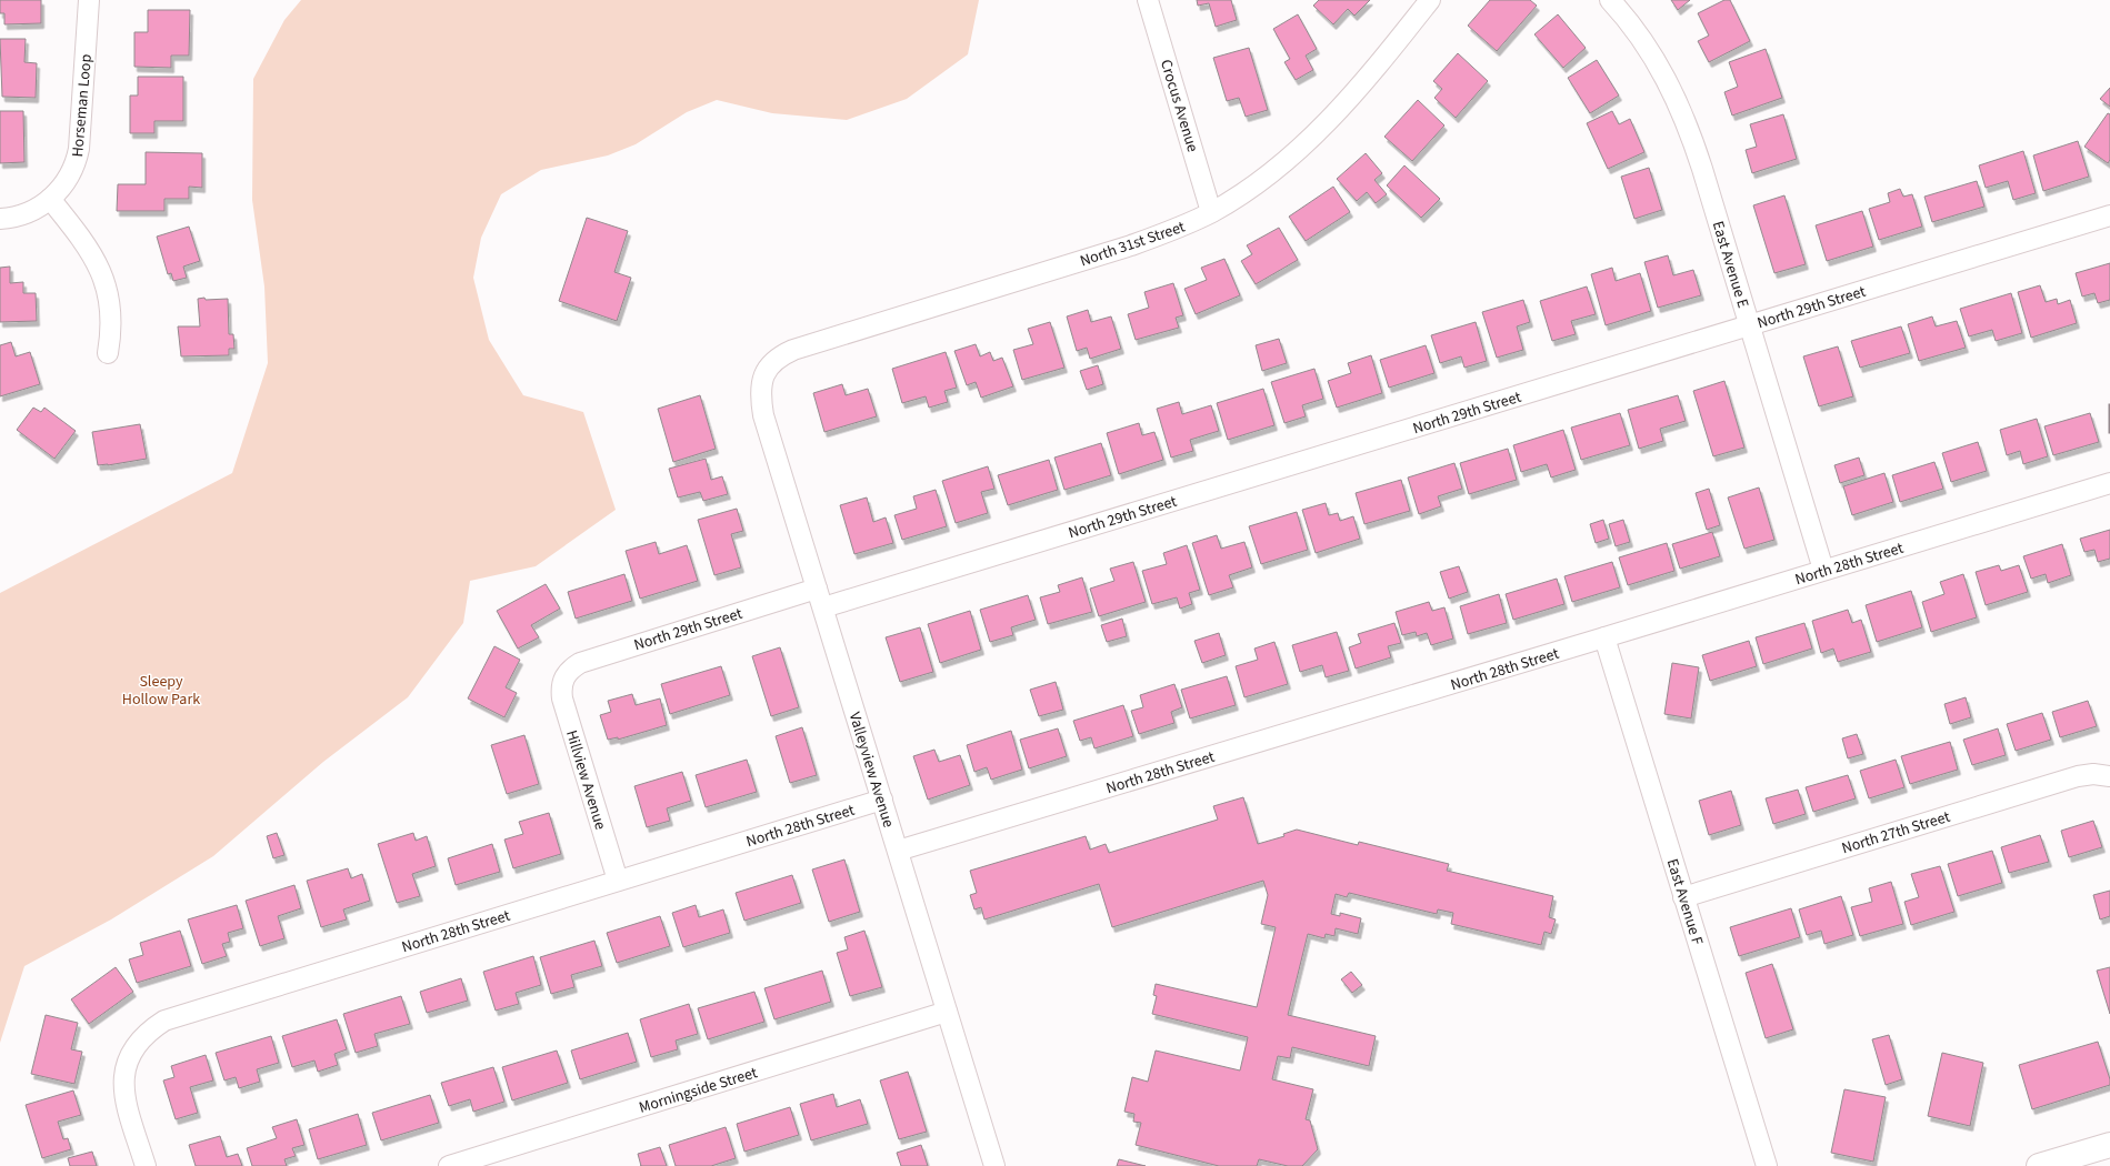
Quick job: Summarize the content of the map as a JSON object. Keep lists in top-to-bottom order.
{
  "streets": {
    "street": [
      "Horseman Loop",
      "Crocus Avenue",
      "North 31st Street",
      "East Avenue E",
      "North 29th Street",
      "North 28th Street",
      "Valleyview Avenue",
      "Hillview Avenue",
      "North 27th Street",
      "East Avenue F",
      "Morningside Street"
    ]
  },
  "crossings": [
    ["Crocus Avenue", "North 31st Street"],
    ["North 31st Street", "Valleyview Avenue"],
    ["East Avenue E", "North 29th Street"],
    ["East Avenue E", "North 28th Street"],
    ["North 29th Street", "Valleyview Avenue"],
    ["North 29th Street", "Hillview Avenue"],
    ["North 28th Street", "Valleyview Avenue"],
    ["North 28th Street", "Hillview Avenue"],
    ["North 28th Street", "East Avenue F"],
    ["Valleyview Avenue", "Morningside Street"],
    ["North 27th Street", "East Avenue F"]
  ],
  "parks": ["Sleepy Hollow Park"]
}
